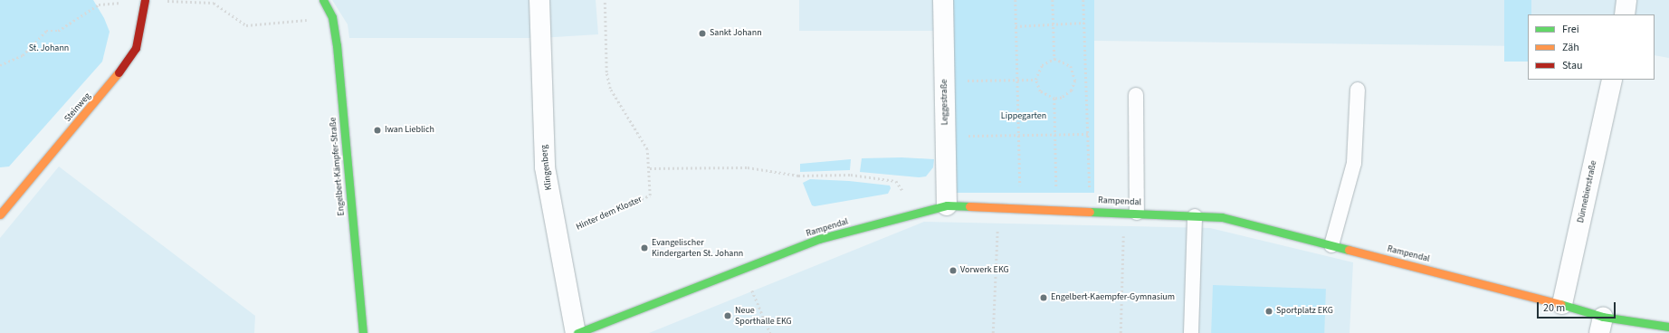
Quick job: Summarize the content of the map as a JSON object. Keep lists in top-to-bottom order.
{
  "streets": {
    "street": [
      "Leggestraße",
      "Steinweg",
      "Engelbert-Kämpfer-Straße",
      "Klingenberg",
      "Dünnebierstraße",
      "Rampendal"
    ],
    "path": ["Hinter dem Kloster"]
  },
  "crossings": [
    ["Leggestraße", "Rampendal"],
    ["Klingenberg", "Rampendal"],
    ["Klingenberg", "Hinter dem Kloster"],
    ["Dünnebierstraße", "Rampendal"]
  ],
  "parks": ["St. Johann", "Lippegarten"],
  "places": [
    "Sankt Johann",
    "Iwan Lieblich",
    "Evangelischer Kindergarten St. Johann",
    "Vorwerk EKG",
    "Engelbert-Kaempfer-Gymnasium",
    "Sportplatz EKG",
    "Neue Sporthalle EKG"
  ],
  "legend": ["Frei", "Zäh", "Stau"],
  "scale_bar": "20 m"
}
